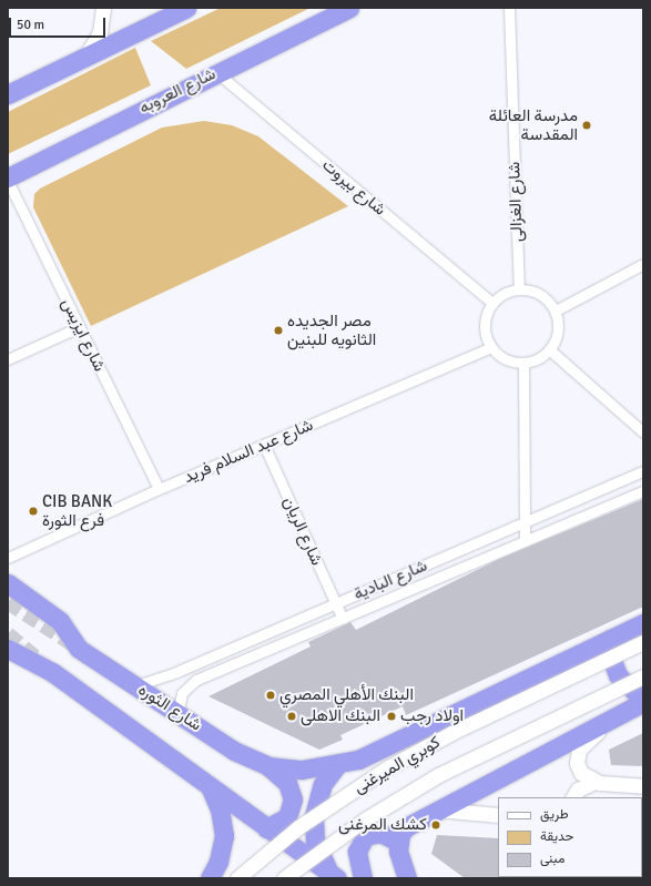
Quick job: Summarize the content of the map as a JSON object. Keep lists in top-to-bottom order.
{
  "streets": {
    "highway": ["شارع العروبه", "شارع الثوره"],
    "main road": ["كوبري الميرغنى"],
    "street": [
      "شارع بيروت",
      "شارع الغزالى",
      "شارع ايزيس",
      "شارع عبد السلام فريد",
      "شارع الريان",
      "شارع البادية"
    ]
  },
  "crossings": [
    ["شارع العروبه", "شارع بيروت"],
    ["شارع العروبه", "شارع ايزيس"],
    ["شارع بيروت", "شارع الغزالى"],
    ["شارع بيروت", "شارع عبد السلام فريد"],
    ["شارع الغزالى", "شارع عبد السلام فريد"],
    ["شارع ايزيس", "شارع عبد السلام فريد"],
    ["شارع عبد السلام فريد", "شارع الريان"],
    ["شارع الريان", "شارع البادية"],
    ["شارع البادية", "شارع الثوره"]
  ],
  "places": [
    "مدرسة العائلة المقدسة",
    "مصر الجديده الثانويه للبنين",
    "CIB BANK فرع الثورة",
    "البنك الأهلي المصري",
    "البنك الاهلى",
    "اولاد رجب",
    "كشك المرغنى"
  ],
  "legend": ["طريق", "حديقة", "مبنى"],
  "scale_bar": "50 m"
}
